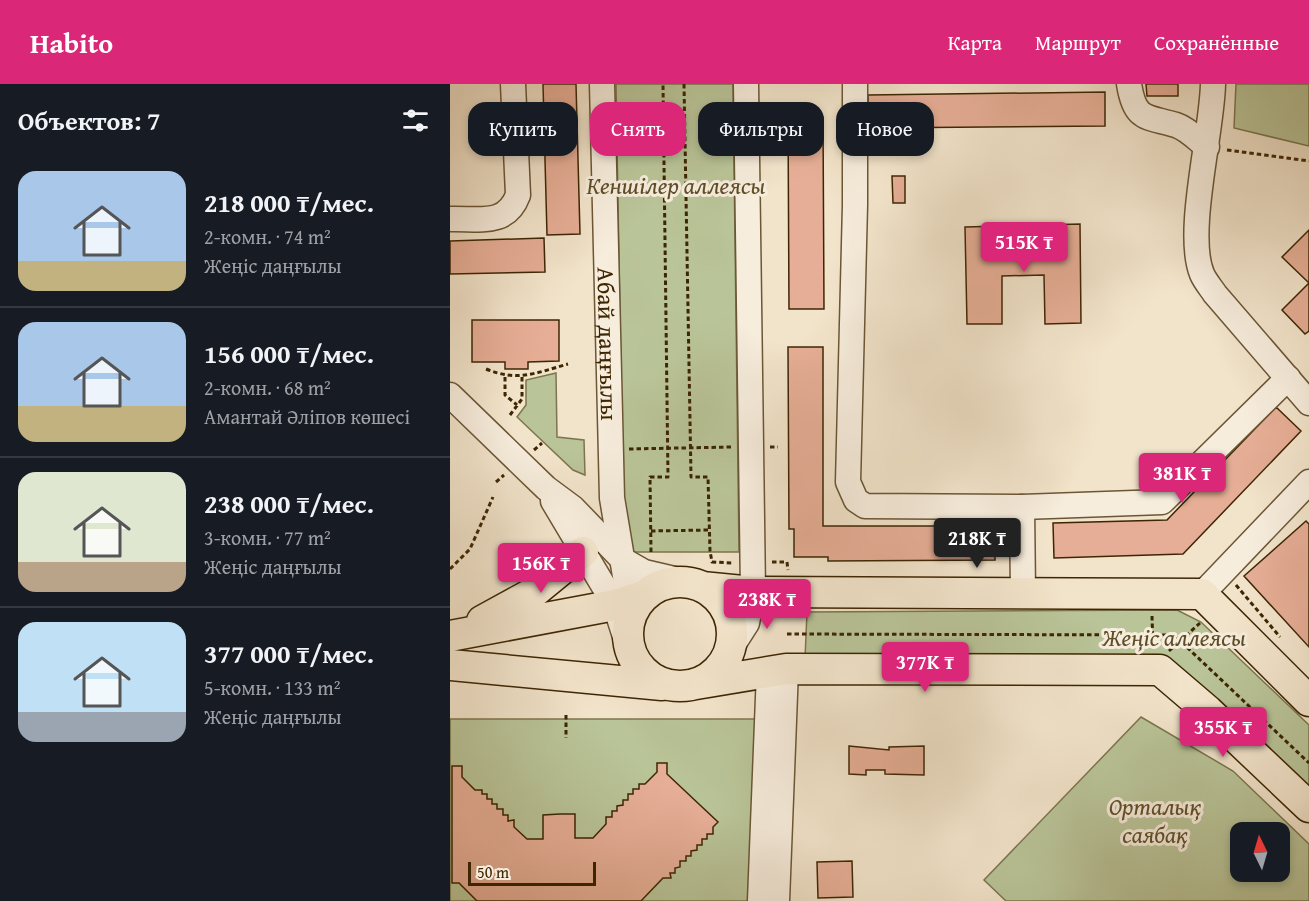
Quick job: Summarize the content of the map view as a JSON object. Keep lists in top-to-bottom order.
{
  "streets": {
    "street": ["Абай даңғылы"]
  },
  "parks": ["Кеншілер аллеясы", "Жеңіс аллеясы", "Орталық саябақ"],
  "scale_bar": "50 m",
  "north": "top",
  "page": {
    "header": "Habito",
    "nav": ["Карта", "Маршрут", "Сохранённые"],
    "heading": "Объектов: 7",
    "chip": [
      "Купить",
      "Снять",
      "Фильтры",
      "Новое"
    ],
    "list": [
      {
        "name": "218 000 ₸/мес.",
        "note": "2-комн. · 74 m² · Жеңіс даңғылы"
      },
      {
        "name": "156 000 ₸/мес.",
        "note": "2-комн. · 68 m² · Амантай Әліпов көшесі"
      },
      {
        "name": "238 000 ₸/мес.",
        "note": "3-комн. · 77 m² · Жеңіс даңғылы"
      },
      {
        "name": "377 000 ₸/мес.",
        "note": "5-комн. · 133 m² · Жеңіс даңғылы"
      }
    ],
    "price": [
      "515K ₸",
      "381K ₸",
      "218K ₸",
      "156K ₸",
      "238K ₸",
      "377K ₸",
      "355K ₸"
    ],
    "scale": "50 m"
  }
}
